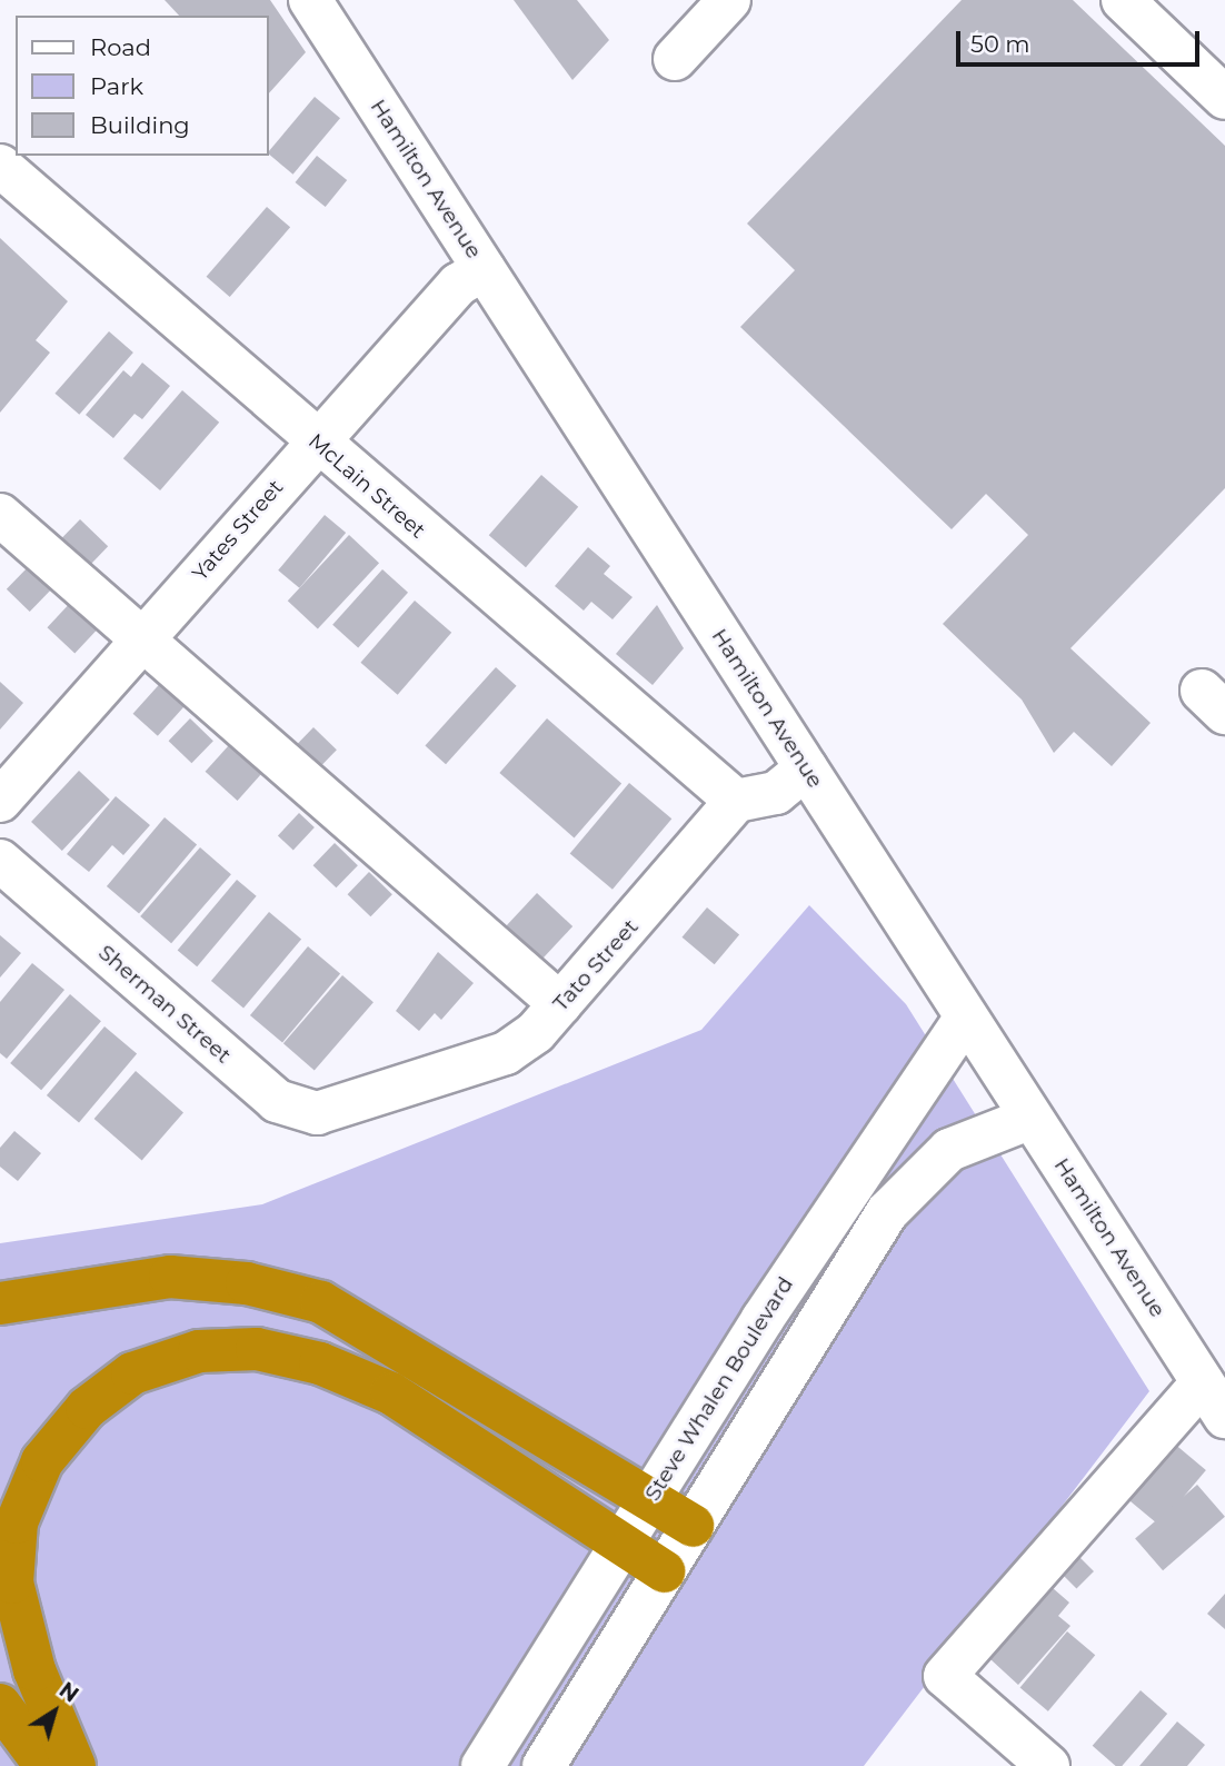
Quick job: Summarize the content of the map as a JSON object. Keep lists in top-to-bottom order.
{
  "streets": {
    "street": [
      "Hamilton Avenue",
      "McLain Street",
      "Yates Street",
      "Tato Street",
      "Sherman Street",
      "Steve Whalen Boulevard"
    ]
  },
  "crossings": [
    ["Hamilton Avenue", "Yates Street"],
    ["Hamilton Avenue", "Steve Whalen Boulevard"],
    ["McLain Street", "Yates Street"],
    ["McLain Street", "Tato Street"],
    ["Tato Street", "Sherman Street"]
  ],
  "legend": ["Road", "Park", "Building"],
  "scale_bar": "50 m",
  "north": "top right"
}
